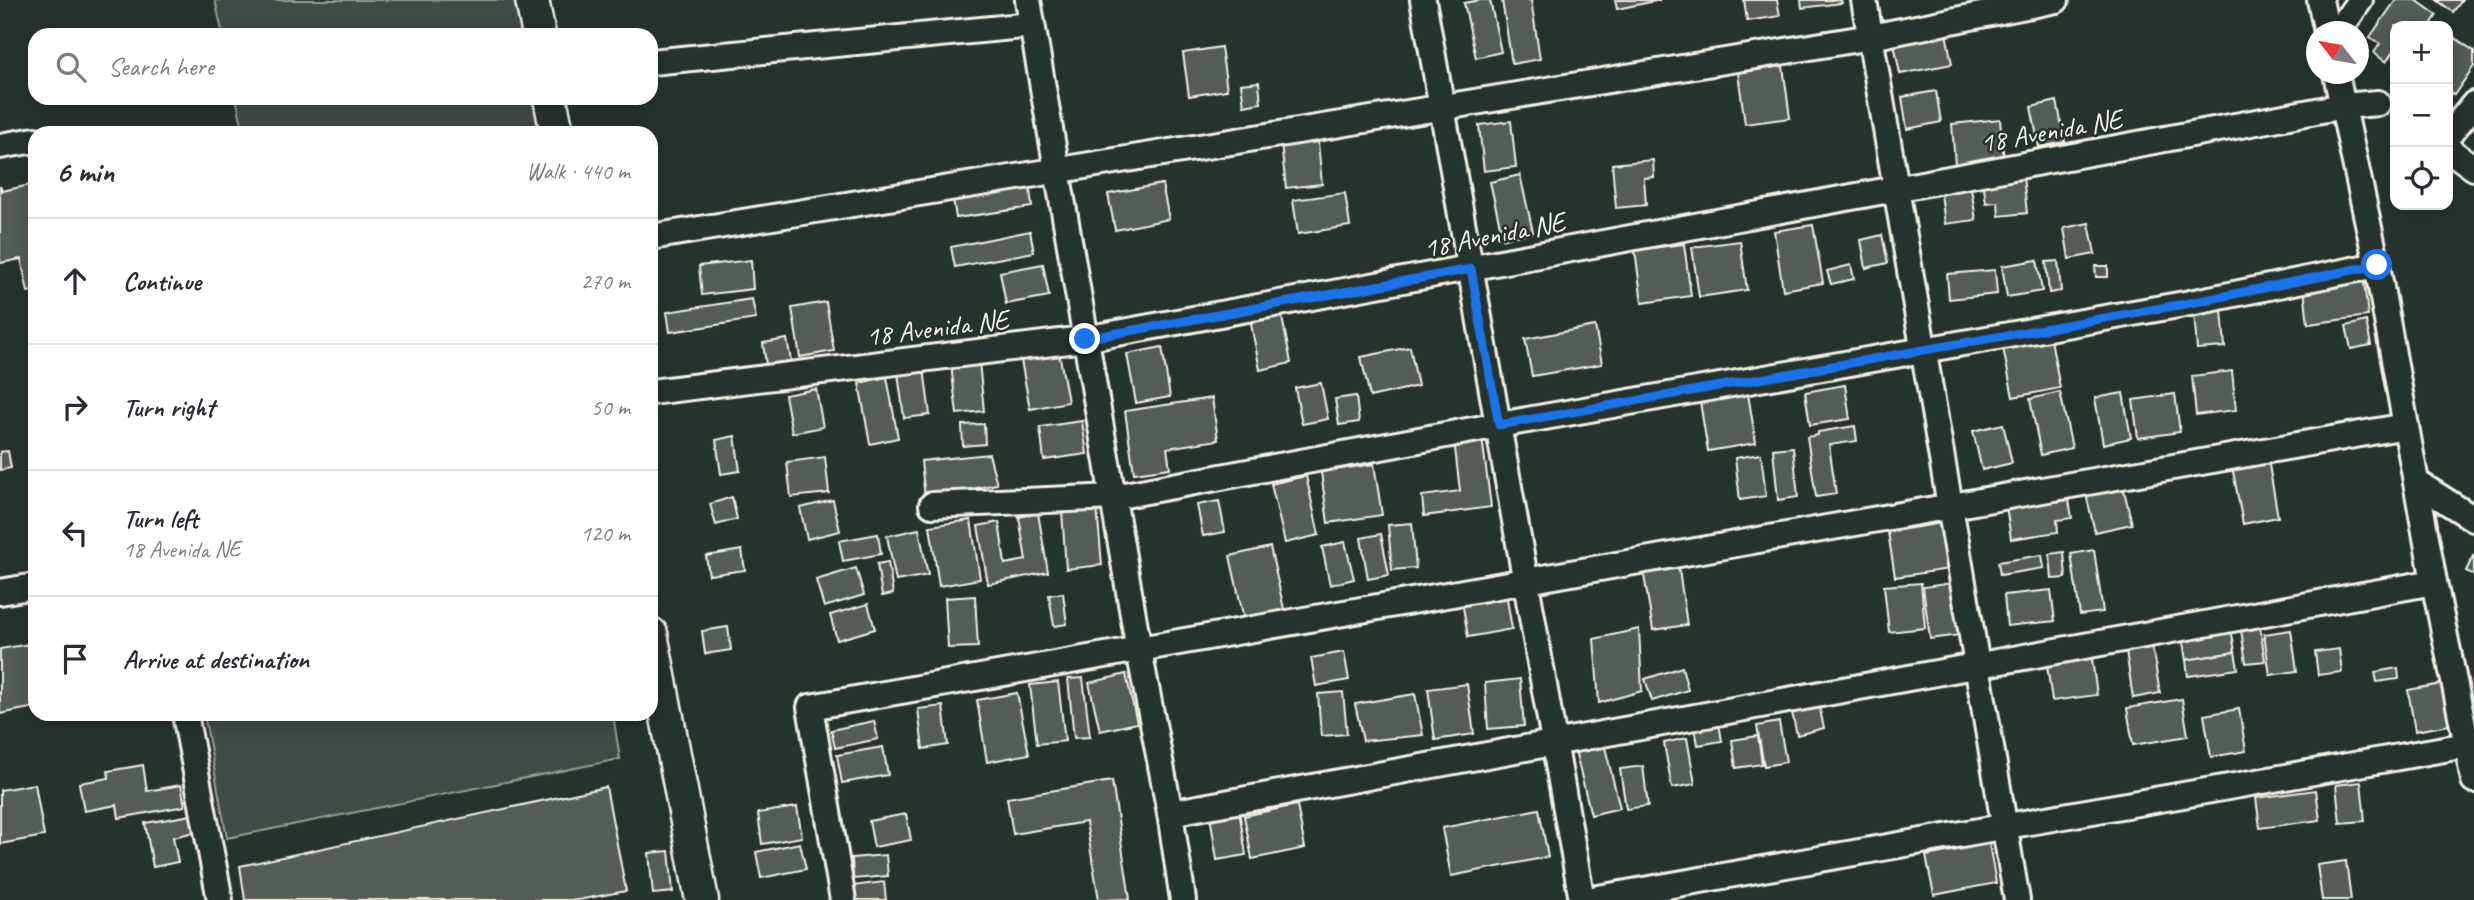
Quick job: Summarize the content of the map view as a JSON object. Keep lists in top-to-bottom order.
{
  "streets": {
    "street": ["18 Avenida NE"]
  },
  "north": "top left",
  "page": {
    "map_buttons": ["+", "−"],
    "search": "Search here",
    "heading": ["6 min", "Walk · 440 m"],
    "list": [
      ["Continue", "270 m"],
      ["Turn right", "50 m"],
      ["Turn left", "18 Avenida NE", "120 m"],
      "Arrive at destination"
    ]
  }
}
